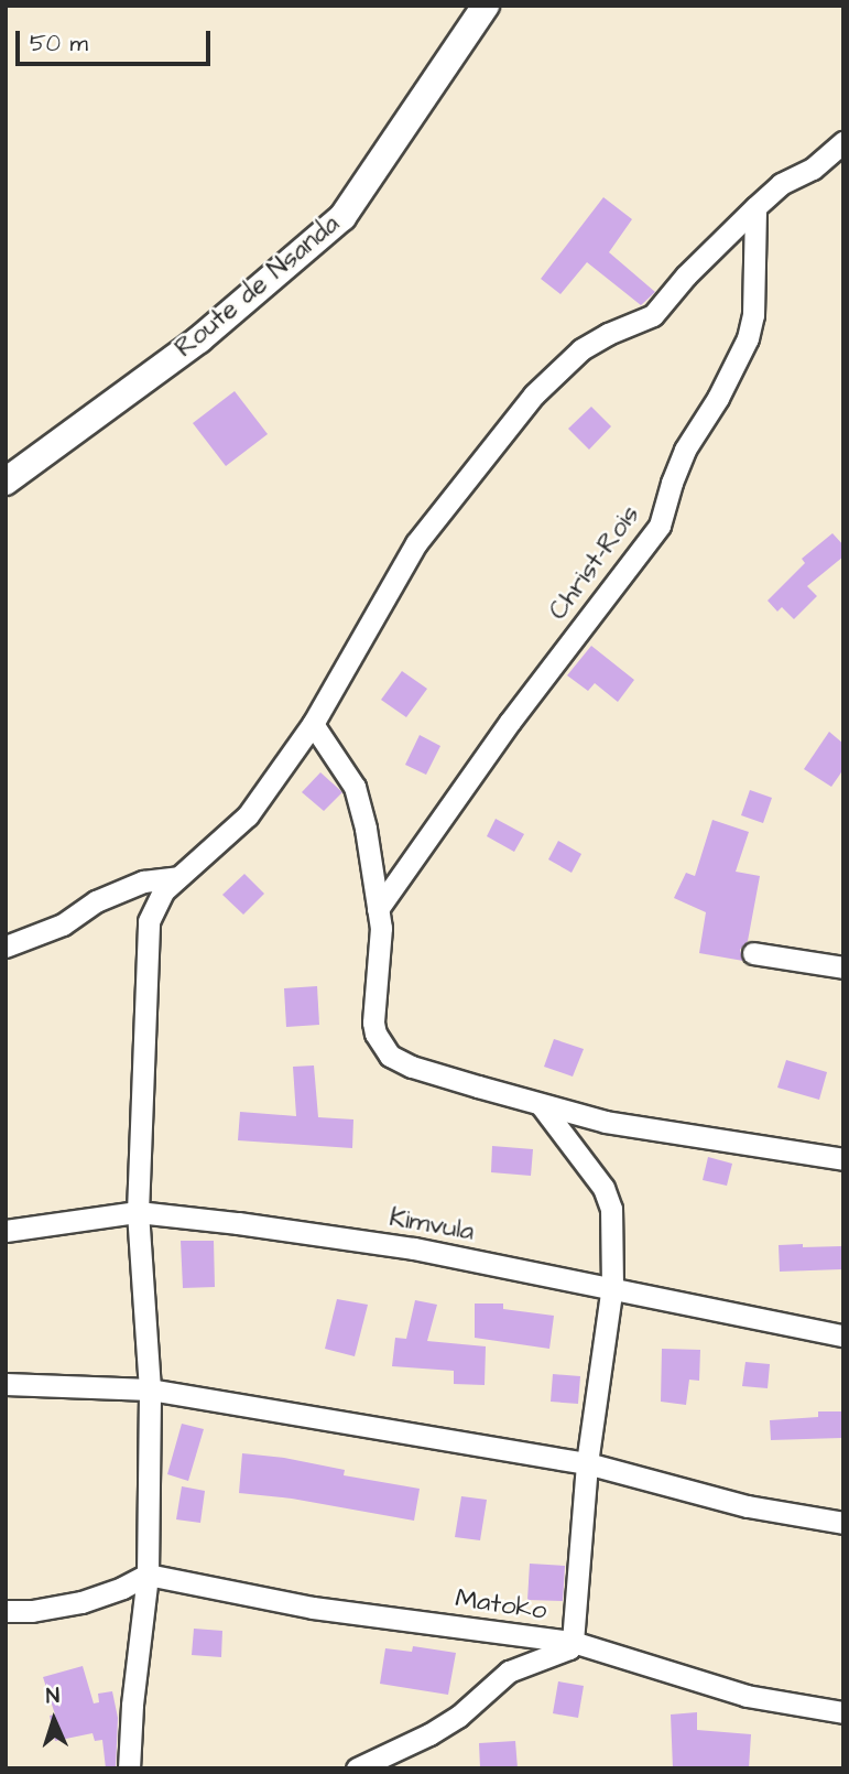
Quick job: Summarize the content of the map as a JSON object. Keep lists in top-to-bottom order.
{
  "streets": {
    "street": [
      "Route de Nsanda",
      "Christ-Rois",
      "Kimvula",
      "Matoko"
    ]
  },
  "scale_bar": "50 m",
  "north": "top"
}
